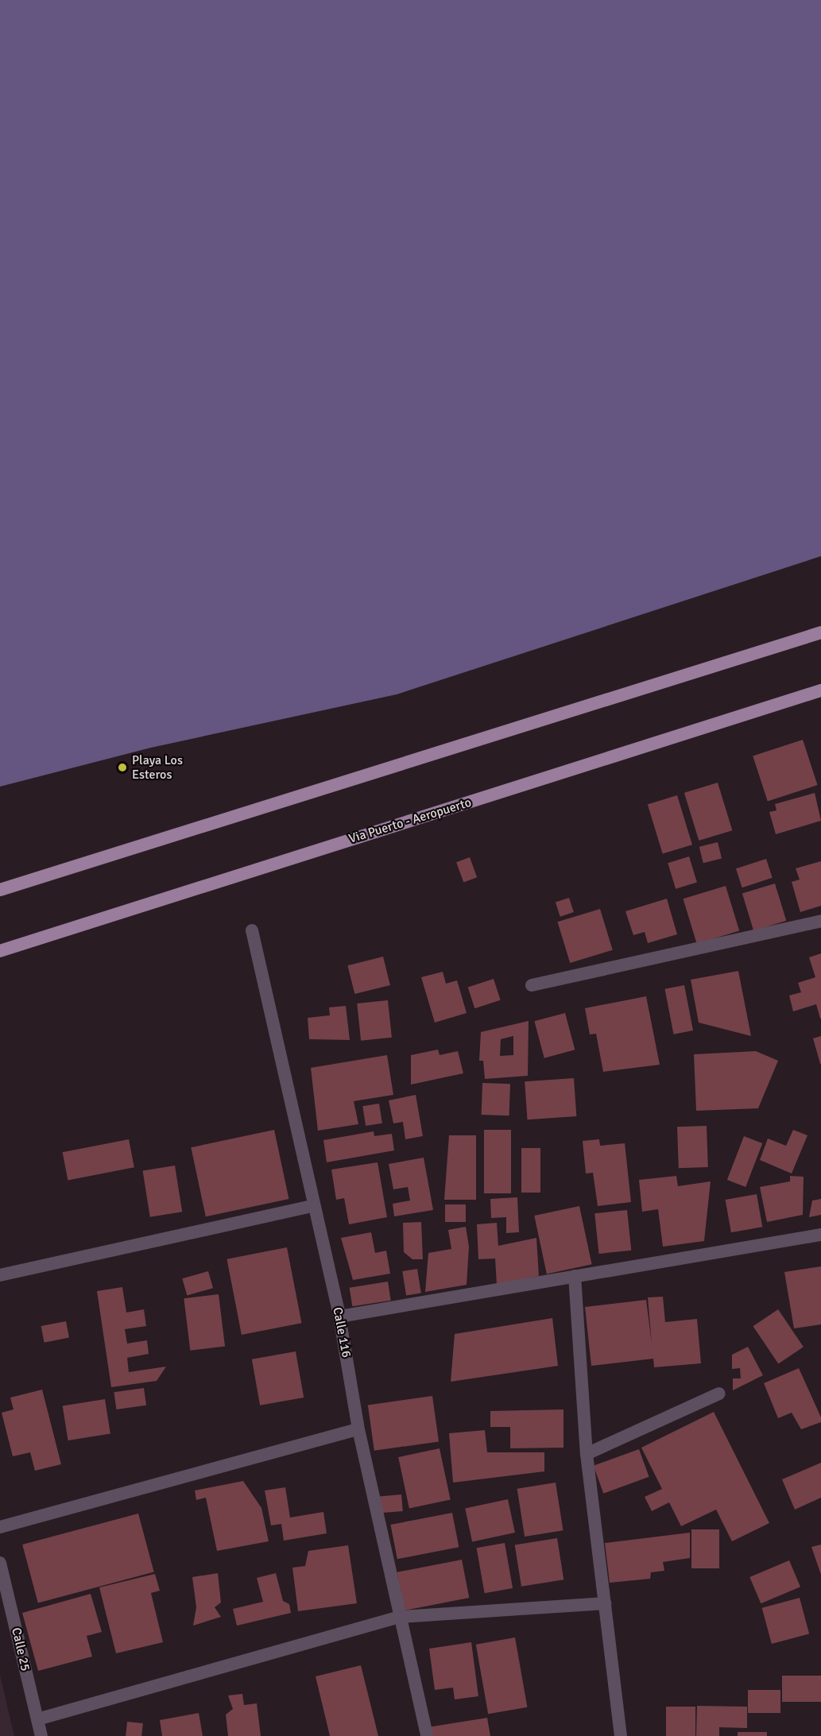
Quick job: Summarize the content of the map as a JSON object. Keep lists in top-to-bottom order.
{
  "streets": {
    "main road": ["Via Puerto - Aeropuerto"],
    "street": ["Calle 116", "Calle 25"]
  },
  "places": ["Playa Los Esteros"]
}
